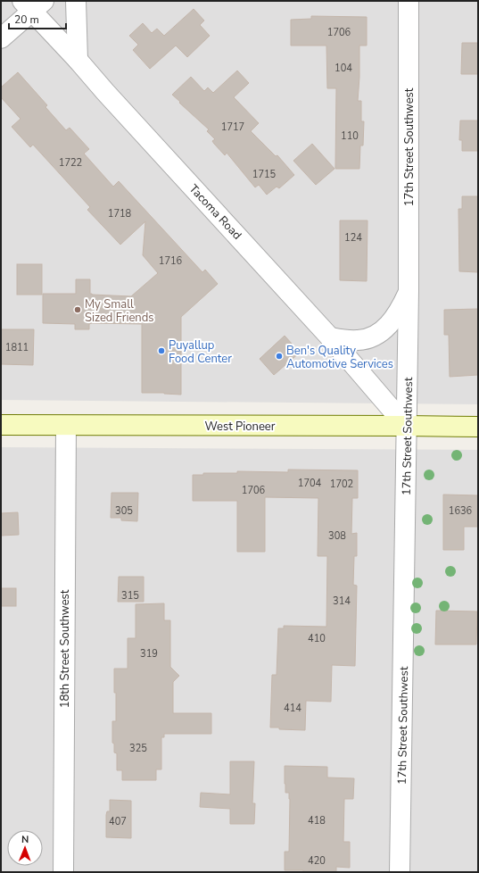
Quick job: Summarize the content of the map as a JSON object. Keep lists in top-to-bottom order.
{
  "streets": {
    "main road": ["West Pioneer"],
    "street": ["17th Street Southwest", "Tacoma Road", "18th Street Southwest"]
  },
  "crossings": [
    ["17th Street Southwest", "Tacoma Road"],
    ["17th Street Southwest", "West Pioneer"],
    ["Tacoma Road", "West Pioneer"],
    ["West Pioneer", "18th Street Southwest"]
  ],
  "places": ["My Small Sized Friends", "Puyallup Food Center", "Ben's Quality Automotive Services"],
  "house_numbers": [
    "1706",
    "104",
    "1717",
    "110",
    "1722",
    "1715",
    "1718",
    "124",
    "1716",
    "1811",
    "1704",
    "1702",
    "1706",
    "305",
    "1636",
    "308",
    "315",
    "314",
    "410",
    "319",
    "414",
    "325",
    "418",
    "407",
    "420"
  ],
  "scale_bar": "20 m",
  "north": "top"
}
